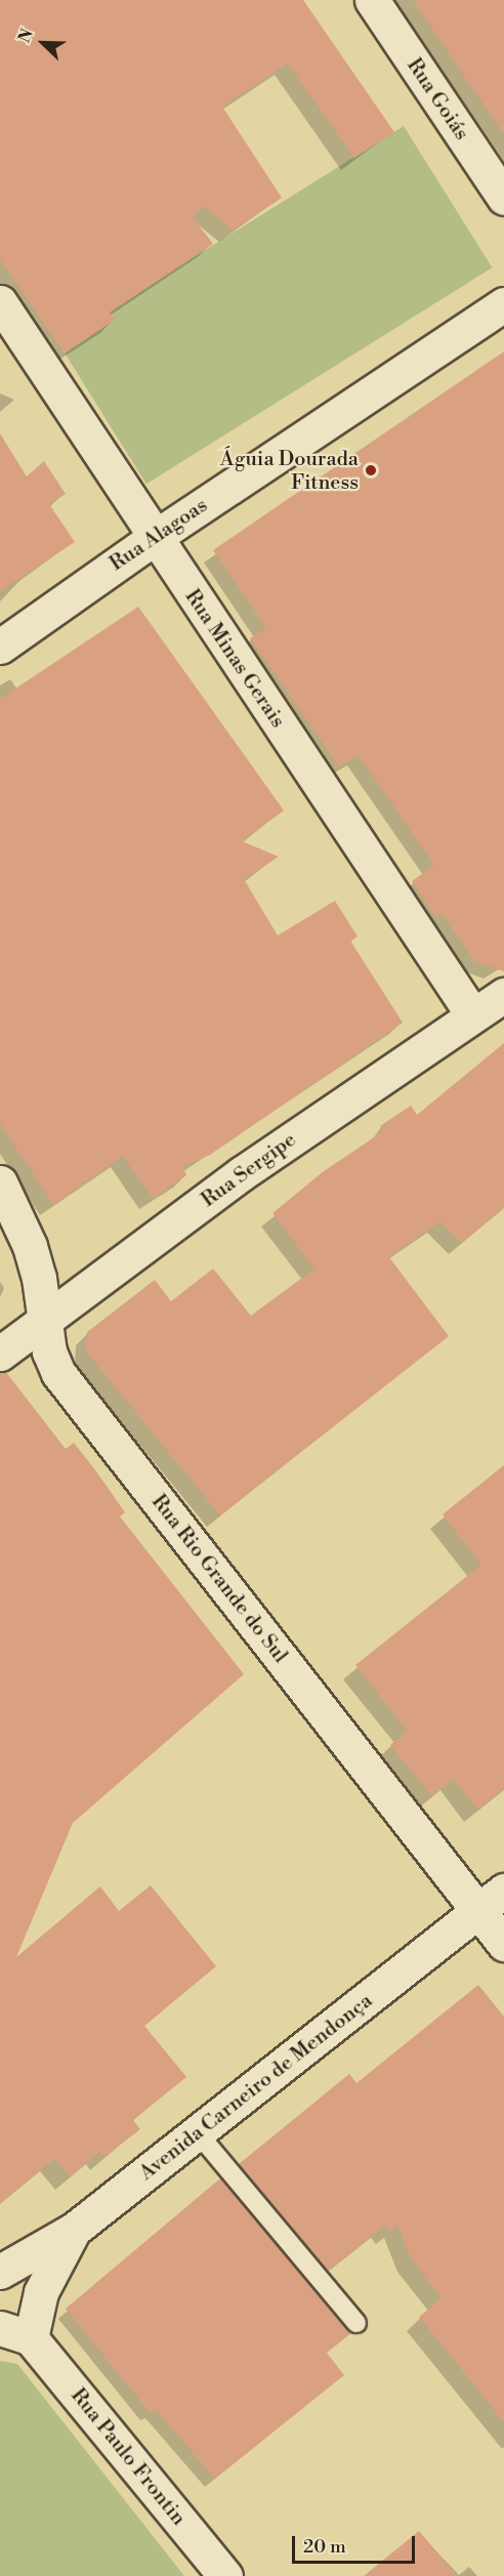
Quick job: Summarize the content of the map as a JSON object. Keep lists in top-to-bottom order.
{
  "streets": {
    "street": [
      "Rua Goiás",
      "Rua Alagoas",
      "Rua Minas Gerais",
      "Rua Sergipe",
      "Rua Rio Grande do Sul",
      "Avenida Carneiro de Mendonça",
      "Rua Paulo Frontin"
    ]
  },
  "crossings": [
    ["Rua Alagoas", "Rua Minas Gerais"],
    ["Rua Minas Gerais", "Rua Sergipe"],
    ["Rua Sergipe", "Rua Rio Grande do Sul"],
    ["Rua Rio Grande do Sul", "Avenida Carneiro de Mendonça"]
  ],
  "places": ["Águia Dourada Fitness"],
  "scale_bar": "20 m",
  "north": "top left"
}
